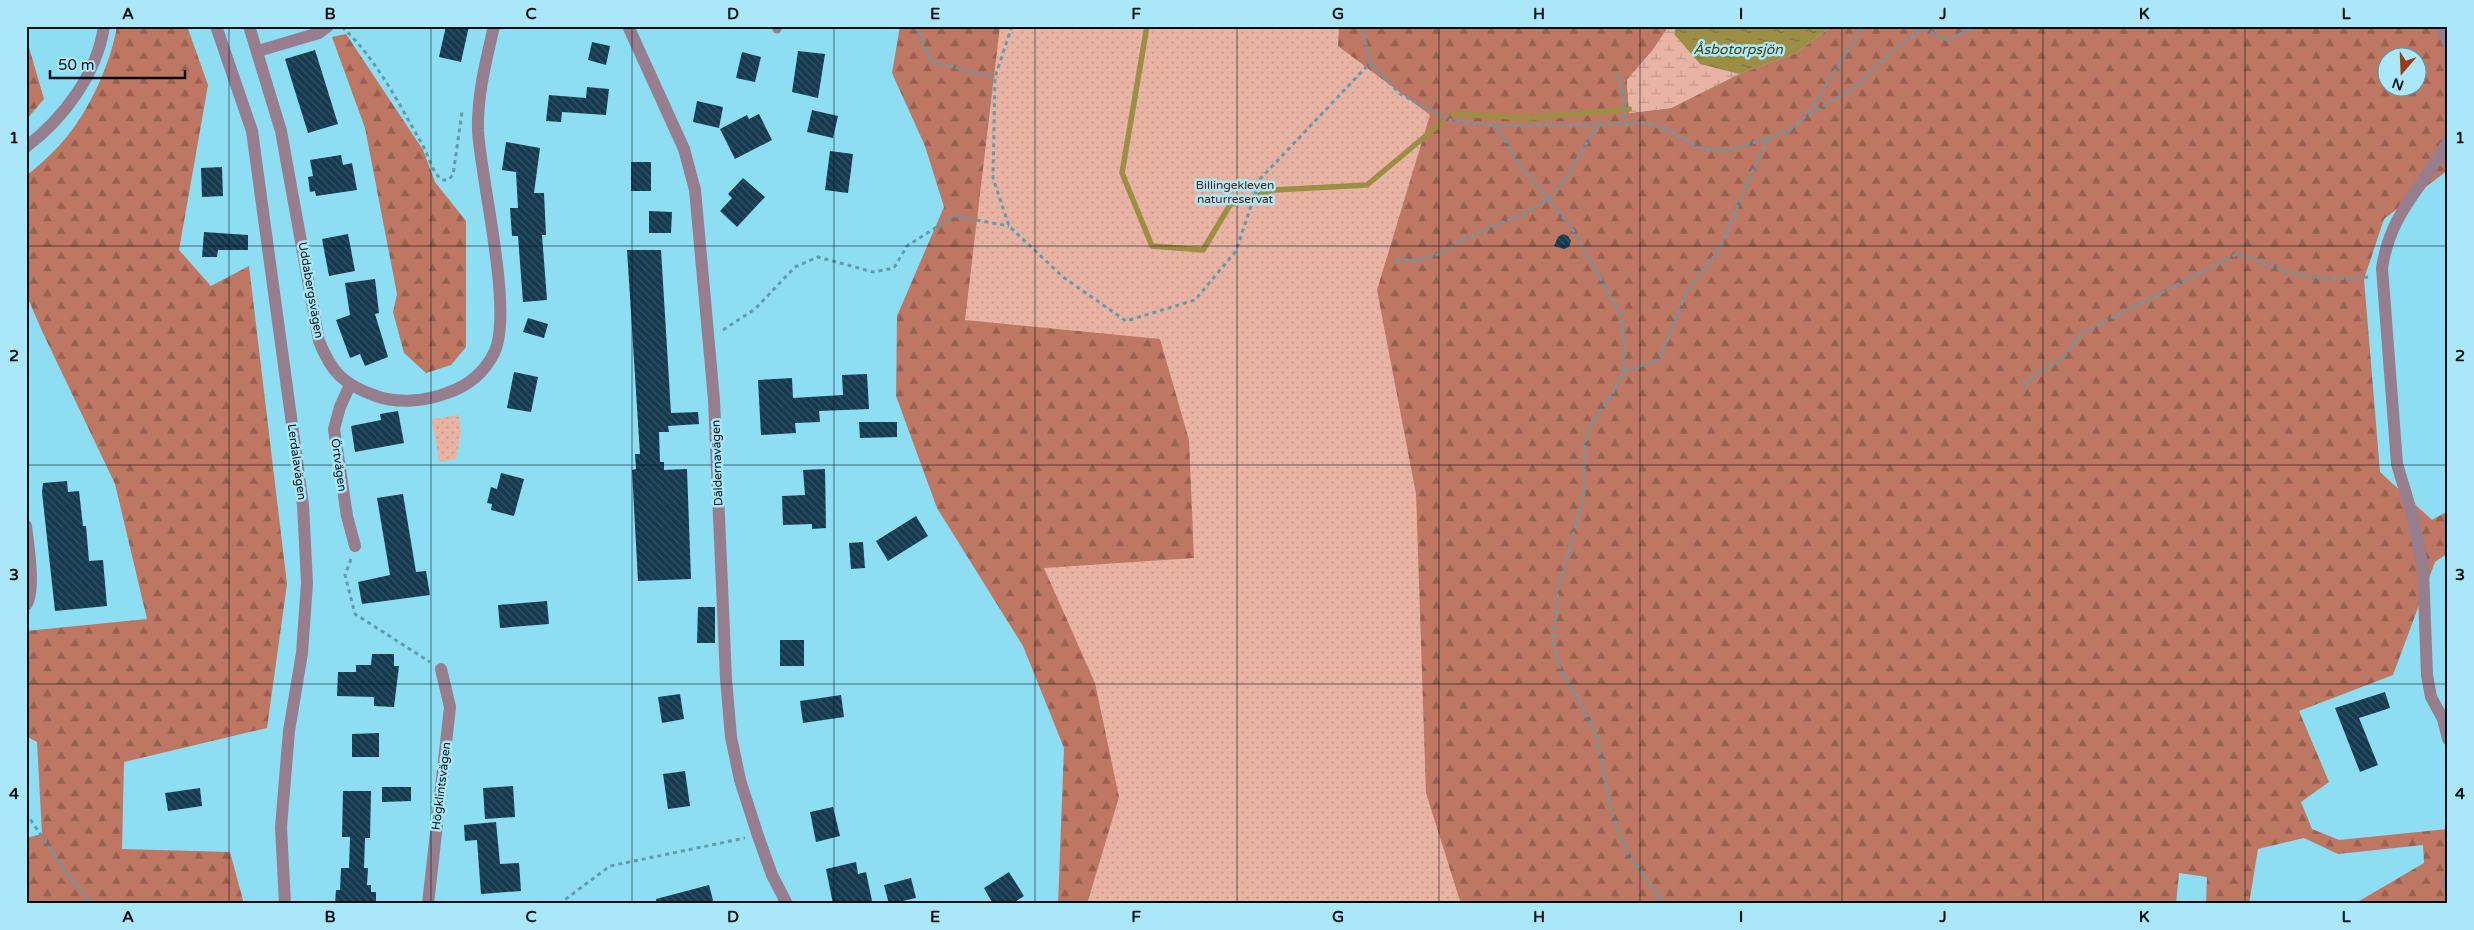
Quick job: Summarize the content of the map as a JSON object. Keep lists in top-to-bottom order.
{
  "streets": {
    "street": [
      "Uddabergsvägen",
      "Lerdalavägen",
      "Däldernavägen",
      "Örtvägen",
      "Högklintsvägen"
    ]
  },
  "crossings": [
    ["Uddabergsvägen", "Örtvägen"]
  ],
  "water": ["Åsbotorpsjön"],
  "parks": ["Billingekleven naturreservat"],
  "scale_bar": "50 m",
  "north": "bottom",
  "grid": {
    "columns": [
      "A",
      "B",
      "C",
      "D",
      "E",
      "F",
      "G",
      "H",
      "I",
      "J",
      "K",
      "L"
    ],
    "rows": [
      "1",
      "2",
      "3",
      "4"
    ]
  }
}
